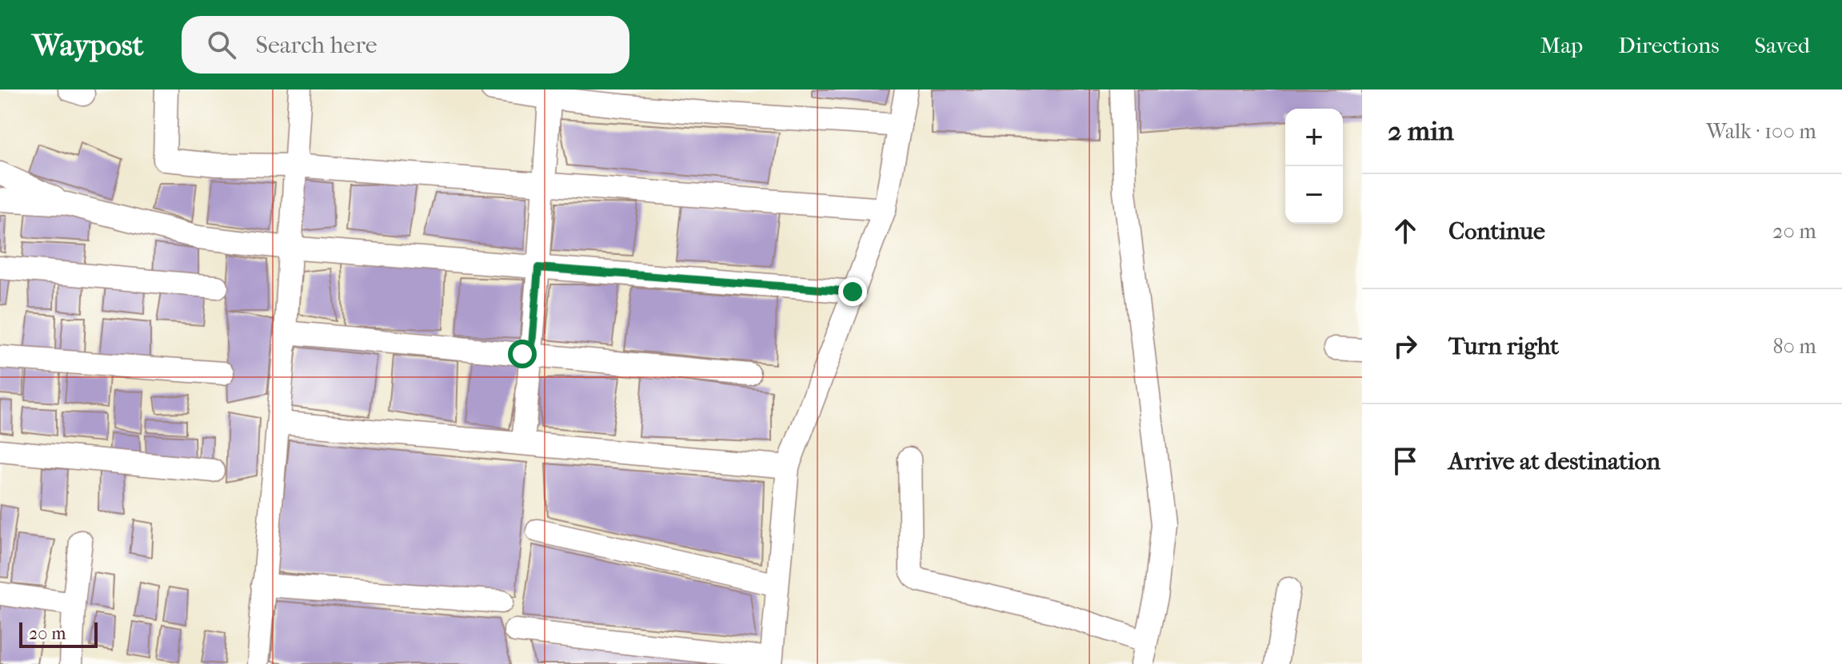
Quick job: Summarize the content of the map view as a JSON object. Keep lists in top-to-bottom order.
{
  "scale_bar": "20 m",
  "page": {
    "header": "Waypost",
    "search": "Search here",
    "nav": ["Map", "Directions", "Saved"],
    "heading": ["2 min", "Walk · 100 m"],
    "map_buttons": ["+", "−"],
    "list": [
      ["Continue", "20 m"],
      ["Turn right", "80 m"],
      "Arrive at destination"
    ],
    "scale": "20 m"
  }
}
